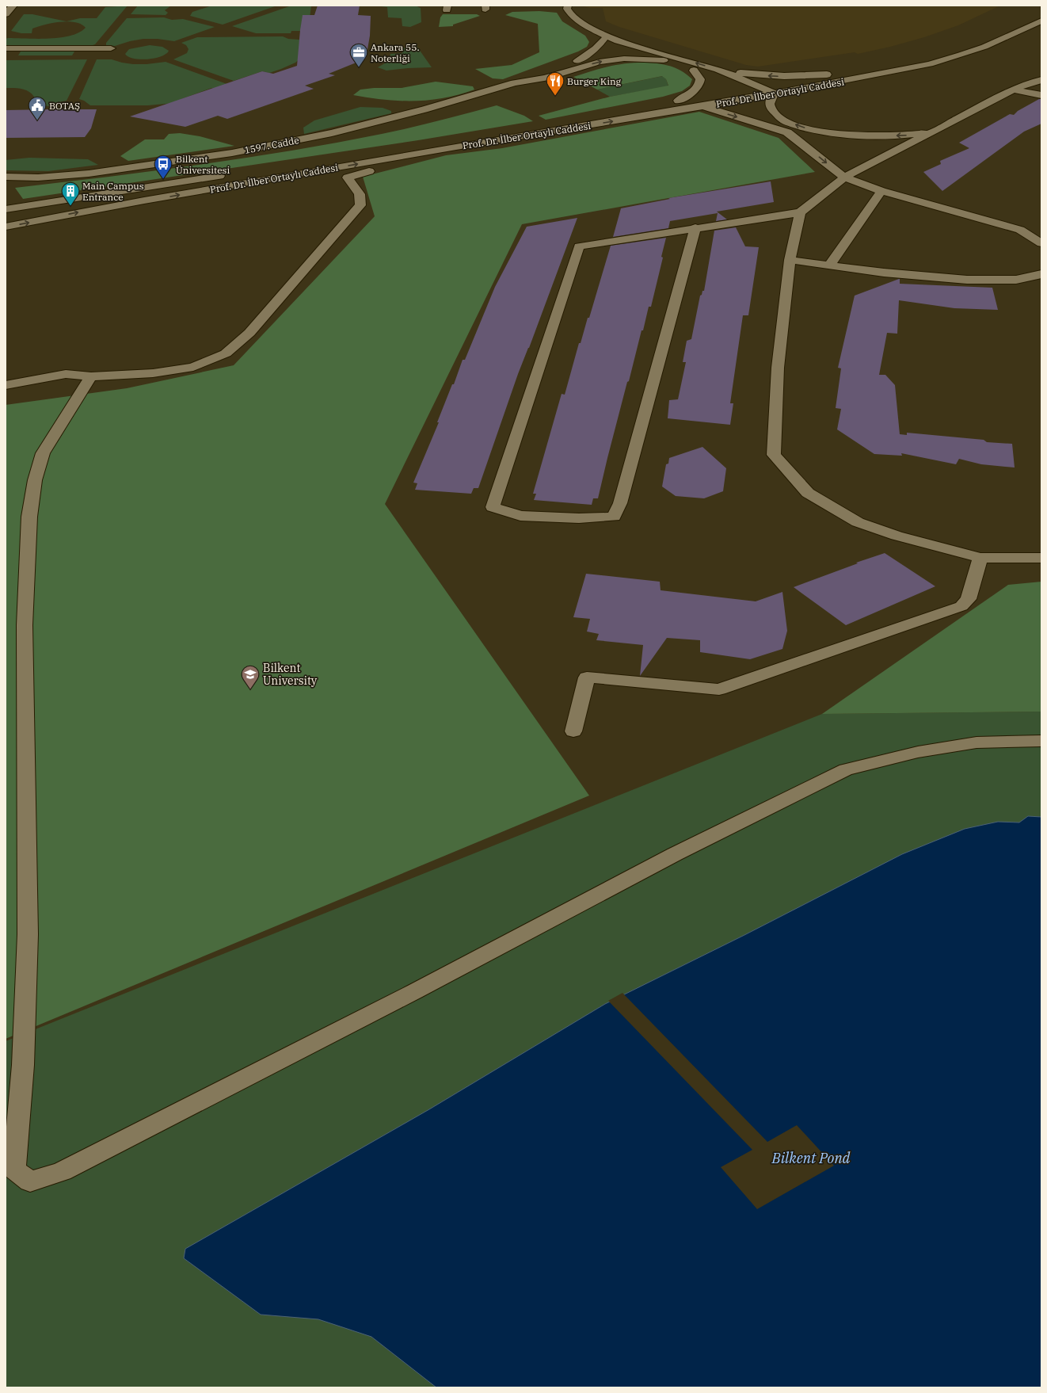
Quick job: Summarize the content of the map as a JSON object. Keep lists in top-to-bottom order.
{
  "streets": {
    "street": ["Prof. Dr. İlber Ortaylı Caddesi", "1597. Cadde"]
  },
  "water": ["Bilkent Pond"],
  "places": {
    "office": ["Ankara 55. Noterliği"],
    "restaurant": ["Burger King"],
    "public building": ["BOTAŞ"],
    "bus stop": ["Bilkent Üniversitesi"],
    "building": ["Main Campus Entrance"],
    "school or university": ["Bilkent University"]
  }
}
